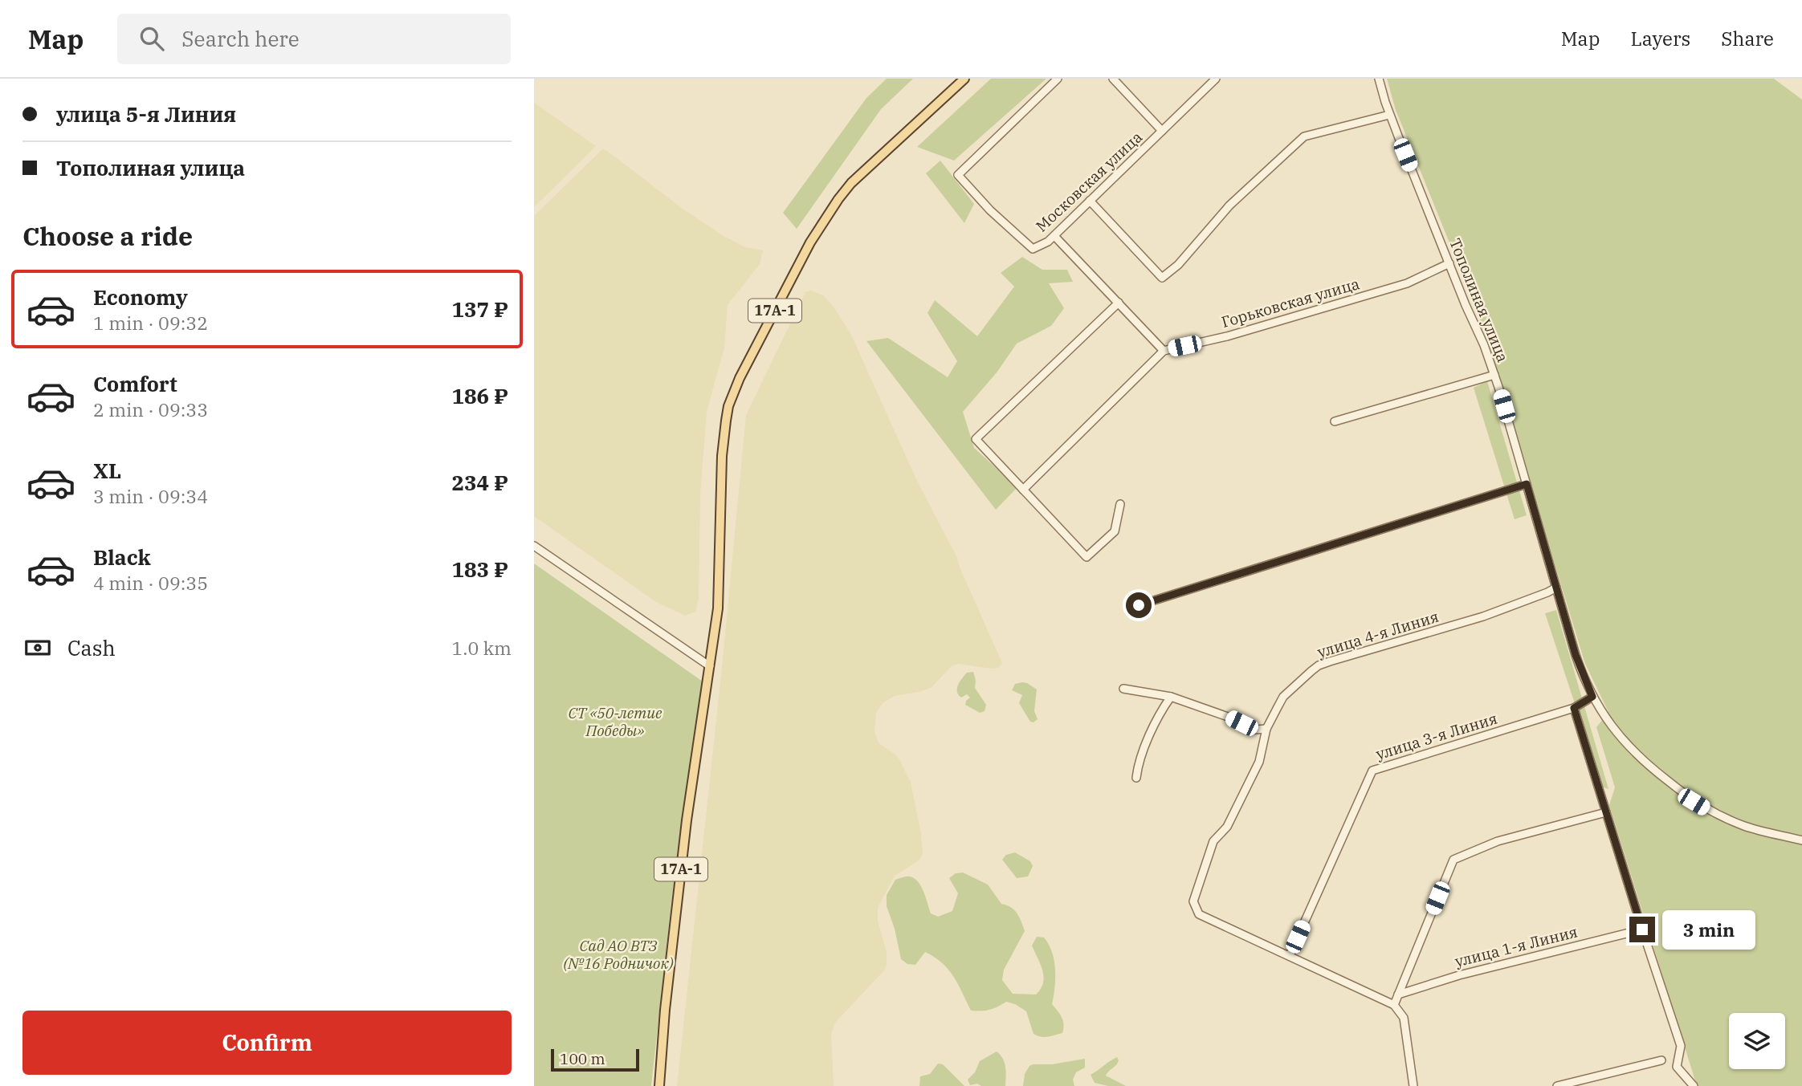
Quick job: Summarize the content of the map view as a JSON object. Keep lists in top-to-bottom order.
{
  "streets": {
    "main road": ["17А-1"],
    "street": [
      "Московская улица",
      "Тополиная улица",
      "Горьковская улица",
      "улица 4-я Линия",
      "улица 3-я Линия",
      "улица 1-я Линия"
    ]
  },
  "crossings": [
    ["Тополиная улица", "Горьковская улица"],
    ["Тополиная улица", "улица 4-я Линия"],
    ["Тополиная улица", "улица 3-я Линия"],
    ["улица 4-я Линия", "улица 3-я Линия"]
  ],
  "parks": ["СТ «50-летие Победы»", "Сад АО ВТЗ (№16 Родничок)"],
  "scale_bar": "100 m",
  "page": {
    "header": "Map",
    "search": "Search here",
    "nav": ["Map", "Layers", "Share"],
    "banner": ["улица 5-я Линия", "Тополиная улица"],
    "heading": "Choose a ride",
    "list": [
      {
        "name": "Economy",
        "note": "1 min · 09:32",
        "value": "137 ₽"
      },
      {
        "name": "Comfort",
        "note": "2 min · 09:33",
        "value": "186 ₽"
      },
      {
        "name": "XL",
        "note": "3 min · 09:34",
        "value": "234 ₽"
      },
      {
        "name": "Black",
        "note": "4 min · 09:35",
        "value": "183 ₽"
      }
    ],
    "pay": ["Cash", "1.0 km"],
    "bubble": "3 min",
    "buttons": "Confirm",
    "scale": "100 m"
  }
}
